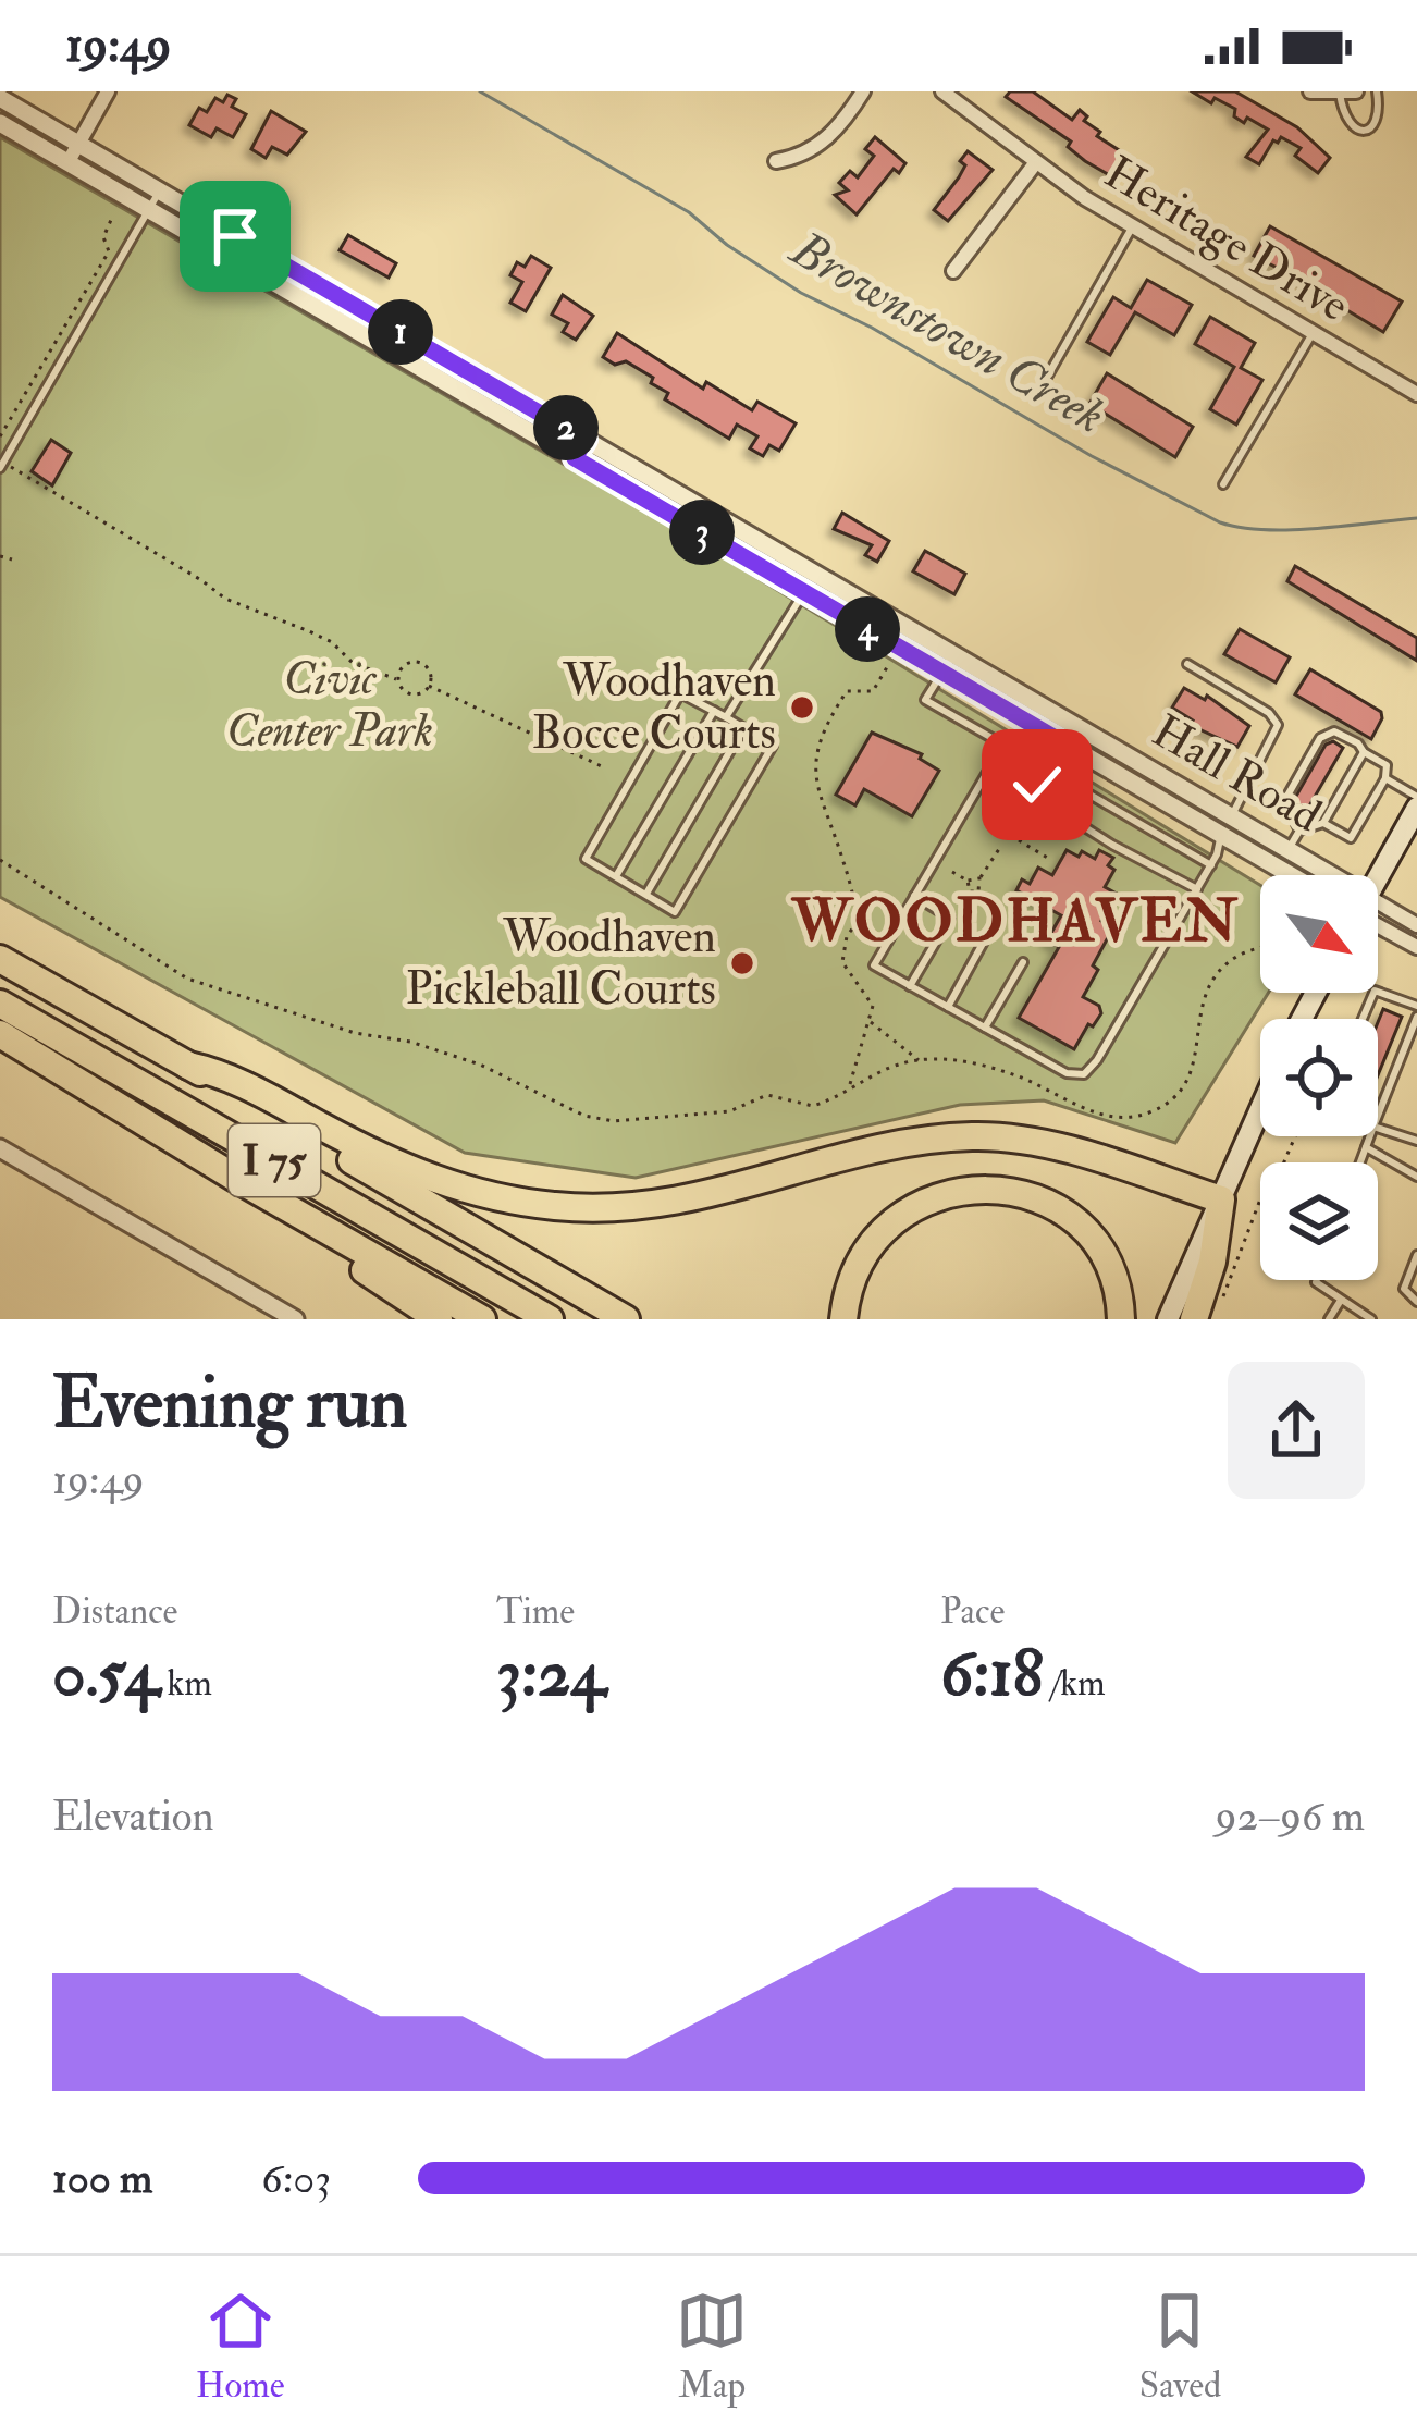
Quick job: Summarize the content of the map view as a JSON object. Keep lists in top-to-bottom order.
{
  "streets": {
    "highway": ["I 75"],
    "street": ["Heritage Drive", "Hall Road"]
  },
  "districts": ["WOODHAVEN"],
  "water": ["Brownstown Creek"],
  "parks": ["Civic Center Park"],
  "places": ["Woodhaven Bocce Courts", "Woodhaven Pickleball Courts"],
  "north": "bottom right",
  "page": {
    "status": "19:49",
    "pins": [
      "1",
      "2",
      "3",
      "4"
    ],
    "heading": ["Evening run", "19:49"],
    "stats": [
      ["Distance", "0.54 km"],
      ["Time", "3:24"],
      ["Pace", "6:18 /km"]
    ],
    "chart": ["Elevation", "92–96 m"],
    "list": [
      {
        "name": "100 m",
        "note": "6:03"
      }
    ],
    "tabs": ["Home", "Map", "Saved"]
  }
}
